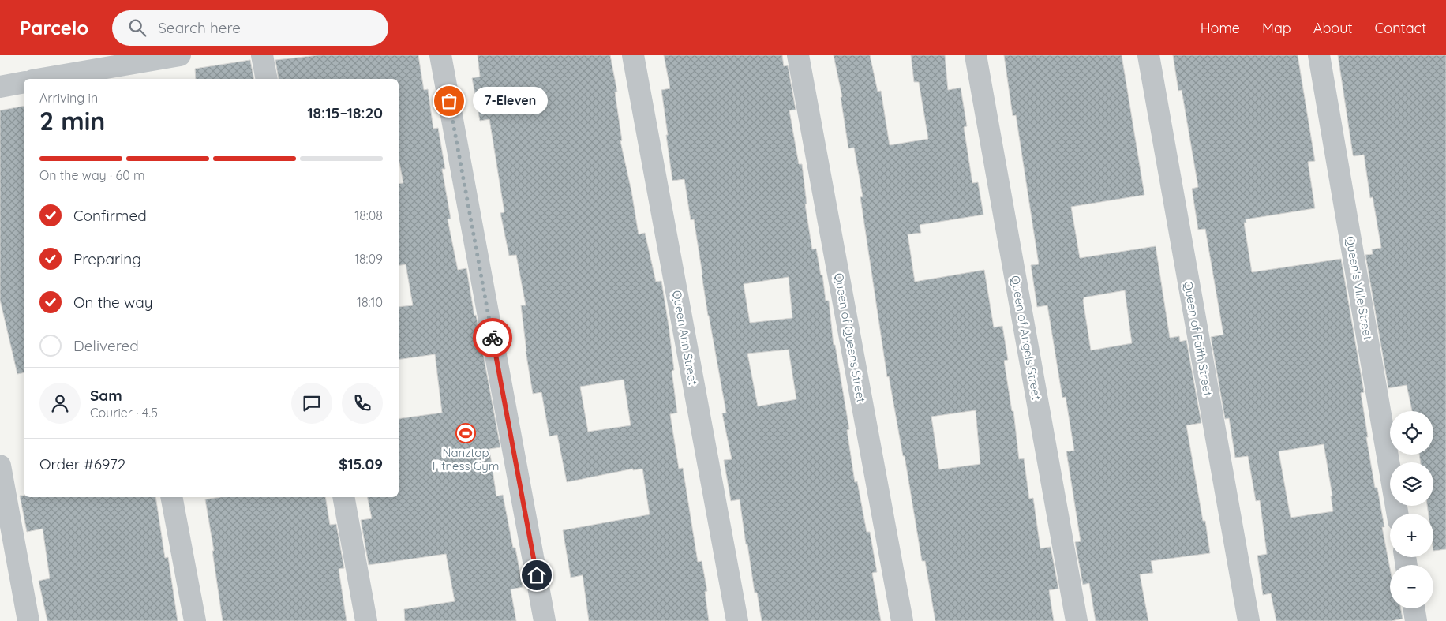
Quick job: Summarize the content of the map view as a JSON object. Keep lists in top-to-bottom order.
{
  "streets": {
    "street": [
      "Queen's Ville Street",
      "Queen Ann Street",
      "Queen of Queens Street",
      "Queen of Angels Street",
      "Queen of Faith Street"
    ]
  },
  "places": {
    "other": ["7-Eleven"],
    "sports": ["Nanztop Fitness Gym"]
  },
  "page": {
    "header": "Parcelo",
    "search": "Search here",
    "nav": [
      "Home",
      "Map",
      "About",
      "Contact"
    ],
    "heading": ["2 min", "Arriving in", "18:15–18:20"],
    "panel": [
      "Sam",
      "Courier · 4.5",
      "Order #6972",
      "$15.09"
    ],
    "bubble": "7-Eleven",
    "bar": "On the way · 60 m",
    "list": [
      ["Confirmed", "18:08"],
      ["Preparing", "18:09"],
      ["On the way", "18:10"],
      "Delivered"
    ],
    "map_buttons": ["+", "−"]
  }
}
